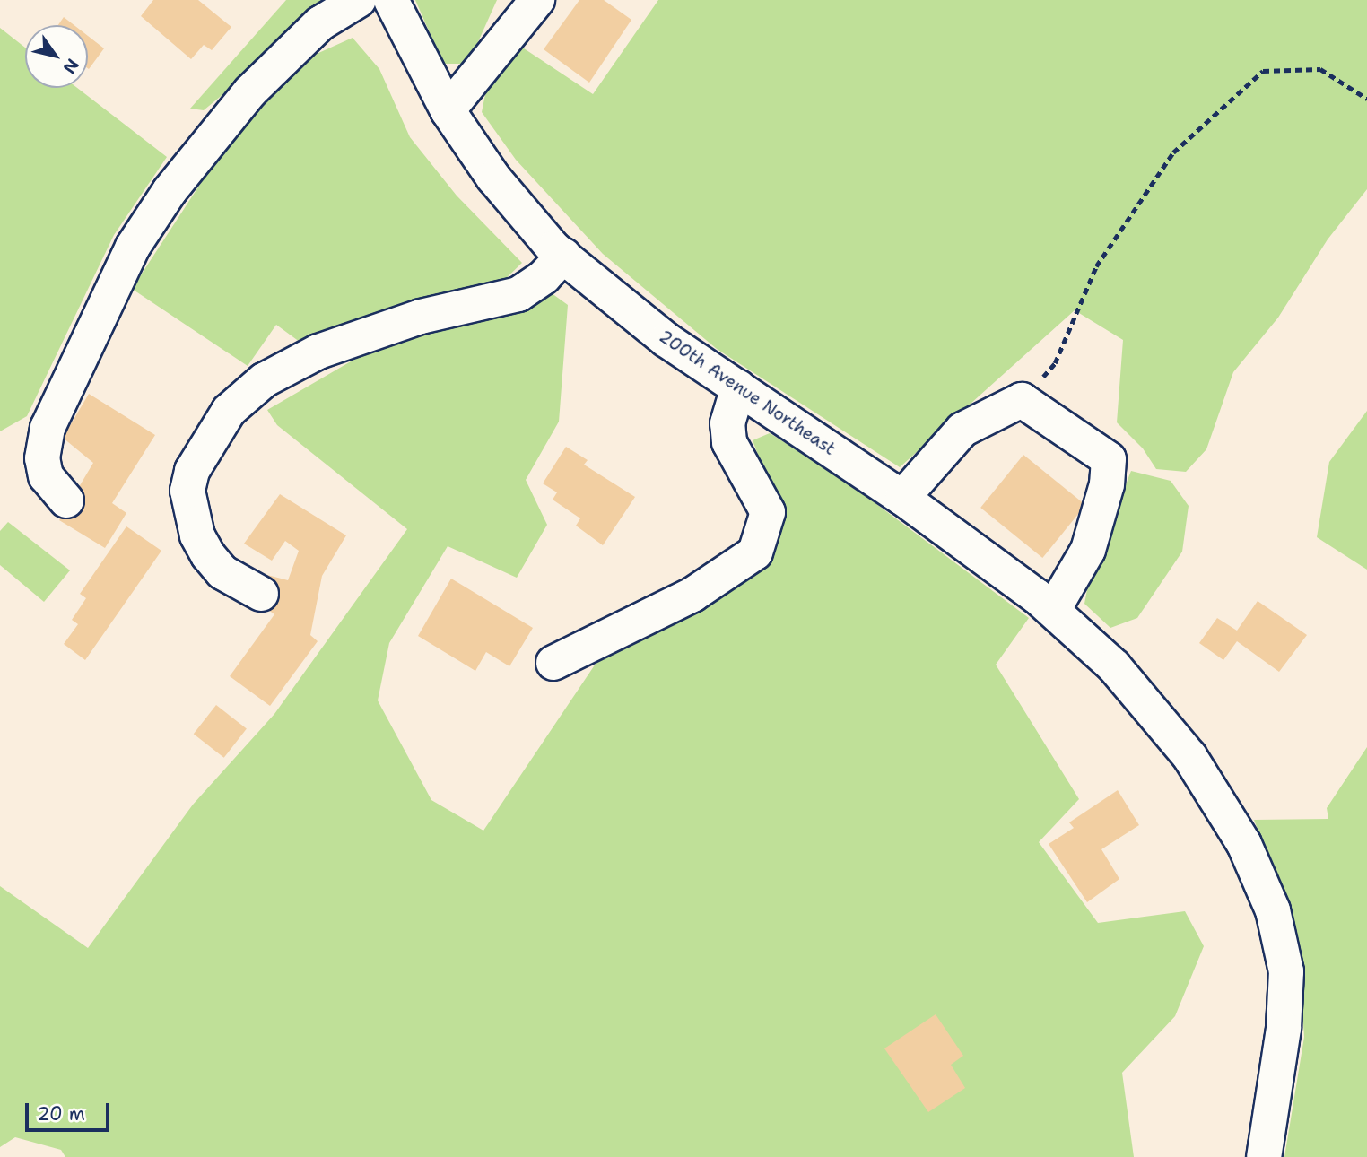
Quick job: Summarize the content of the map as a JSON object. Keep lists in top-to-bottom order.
{
  "streets": {
    "street": ["200th Avenue Northeast"]
  },
  "scale_bar": "20 m",
  "north": "bottom right"
}
